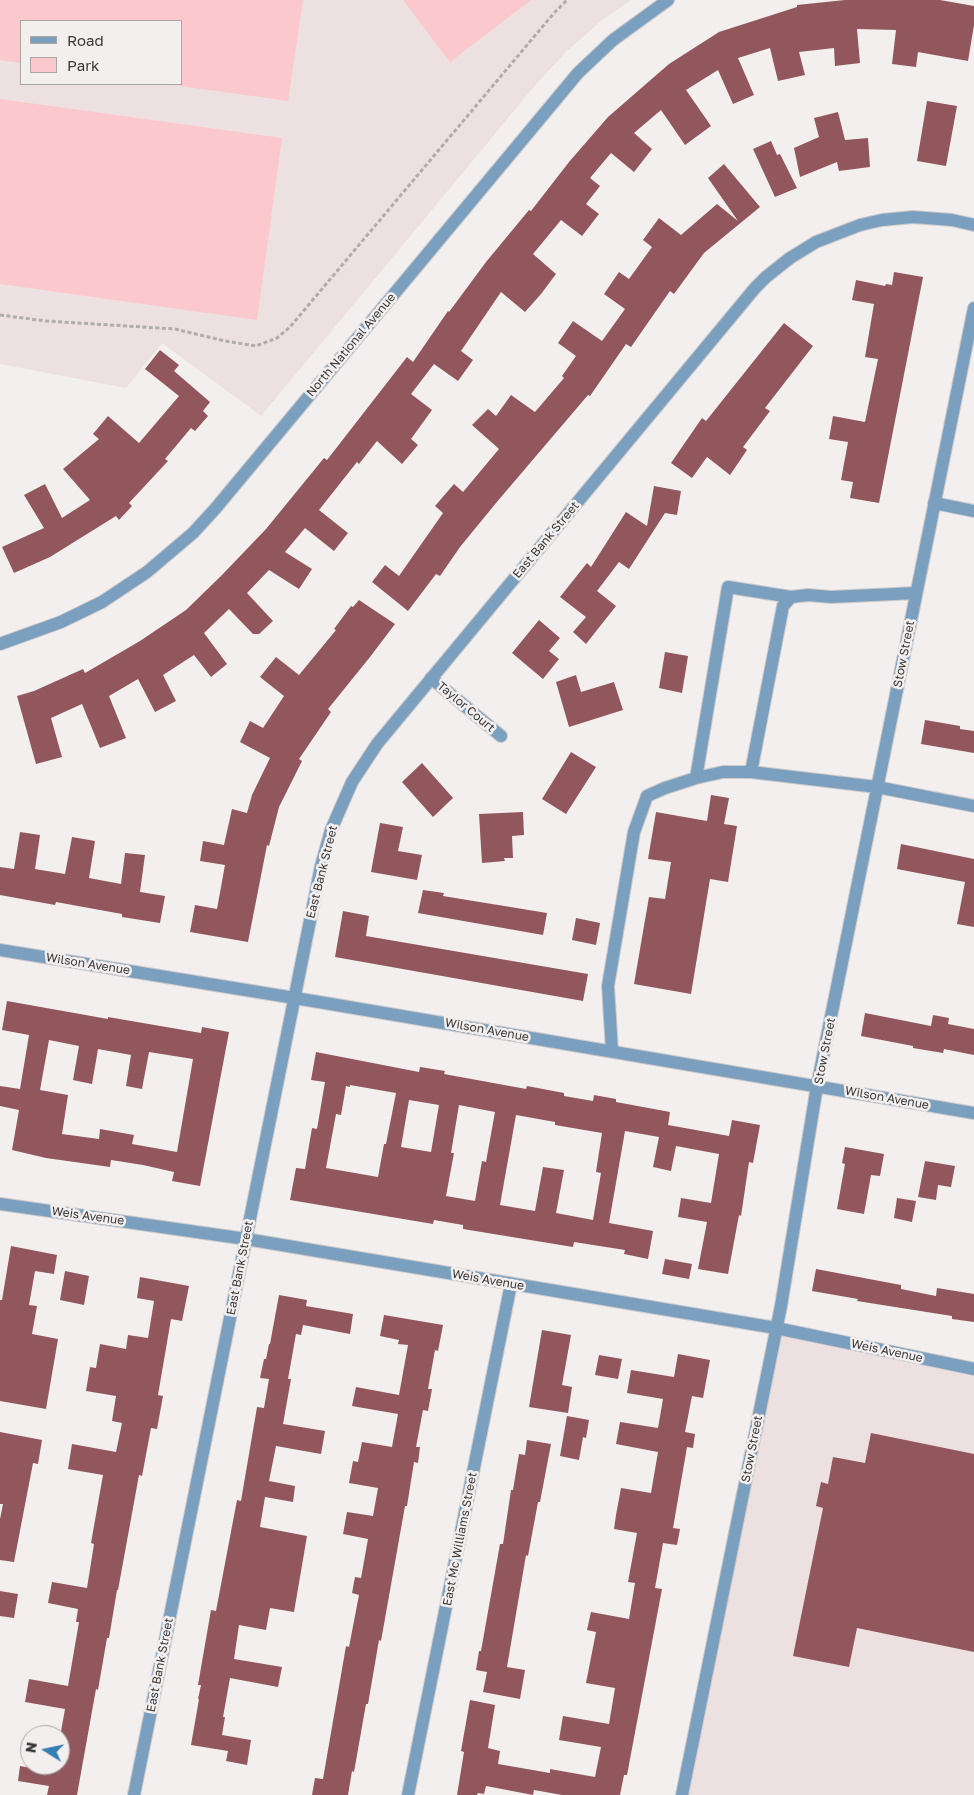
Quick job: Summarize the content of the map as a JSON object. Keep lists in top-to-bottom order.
{
  "streets": {
    "street": [
      "North National Avenue",
      "East Bank Street",
      "Stow Street",
      "Taylor Court",
      "Wilson Avenue",
      "Weis Avenue",
      "East Mc Williams Street"
    ]
  },
  "crossings": [
    ["East Bank Street", "Taylor Court"],
    ["East Bank Street", "Wilson Avenue"],
    ["East Bank Street", "Weis Avenue"],
    ["Stow Street", "Wilson Avenue"],
    ["Stow Street", "Weis Avenue"],
    ["Weis Avenue", "East Mc Williams Street"]
  ],
  "legend": ["Road", "Park"],
  "north": "left"
}
